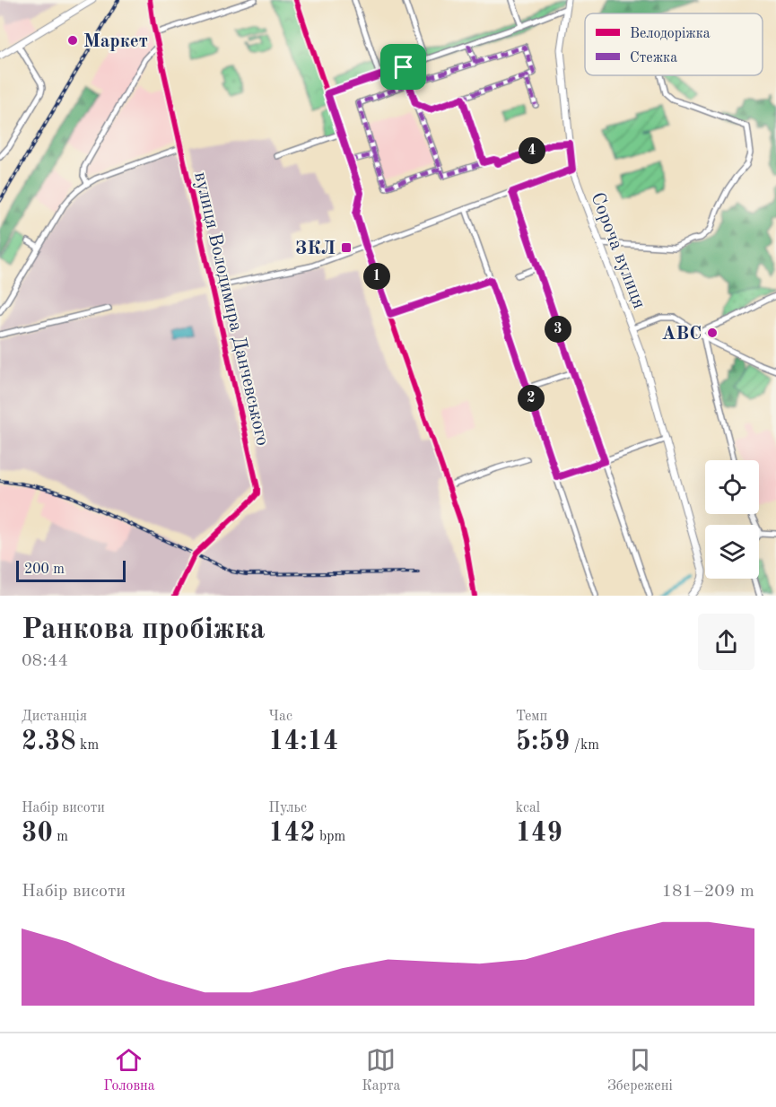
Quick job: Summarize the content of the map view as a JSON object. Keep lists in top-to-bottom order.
{
  "streets": {
    "main road": ["Сороча вулиця"],
    "street": ["вулиця Володимира Данчевського"]
  },
  "places": {
    "other": ["Маркет", "ABC"],
    "transit": ["ЗКЛ"]
  },
  "legend": ["Велодоріжка", "Стежка"],
  "scale_bar": "200 m",
  "page": {
    "pins": [
      "4",
      "1",
      "3",
      "2"
    ],
    "scale": "200 m",
    "heading": ["Ранкова пробіжка", "08:44"],
    "stats": [
      ["Дистанція", "2.38 km"],
      ["Час", "14:14"],
      ["Темп", "5:59 /km"],
      ["Набір висоти", "30 m"],
      ["Пульс", "142 bpm"],
      ["kcal", "149"]
    ],
    "chart": ["Набір висоти", "181–209 m"],
    "tabs": ["Головна", "Карта", "Збережені"]
  }
}
